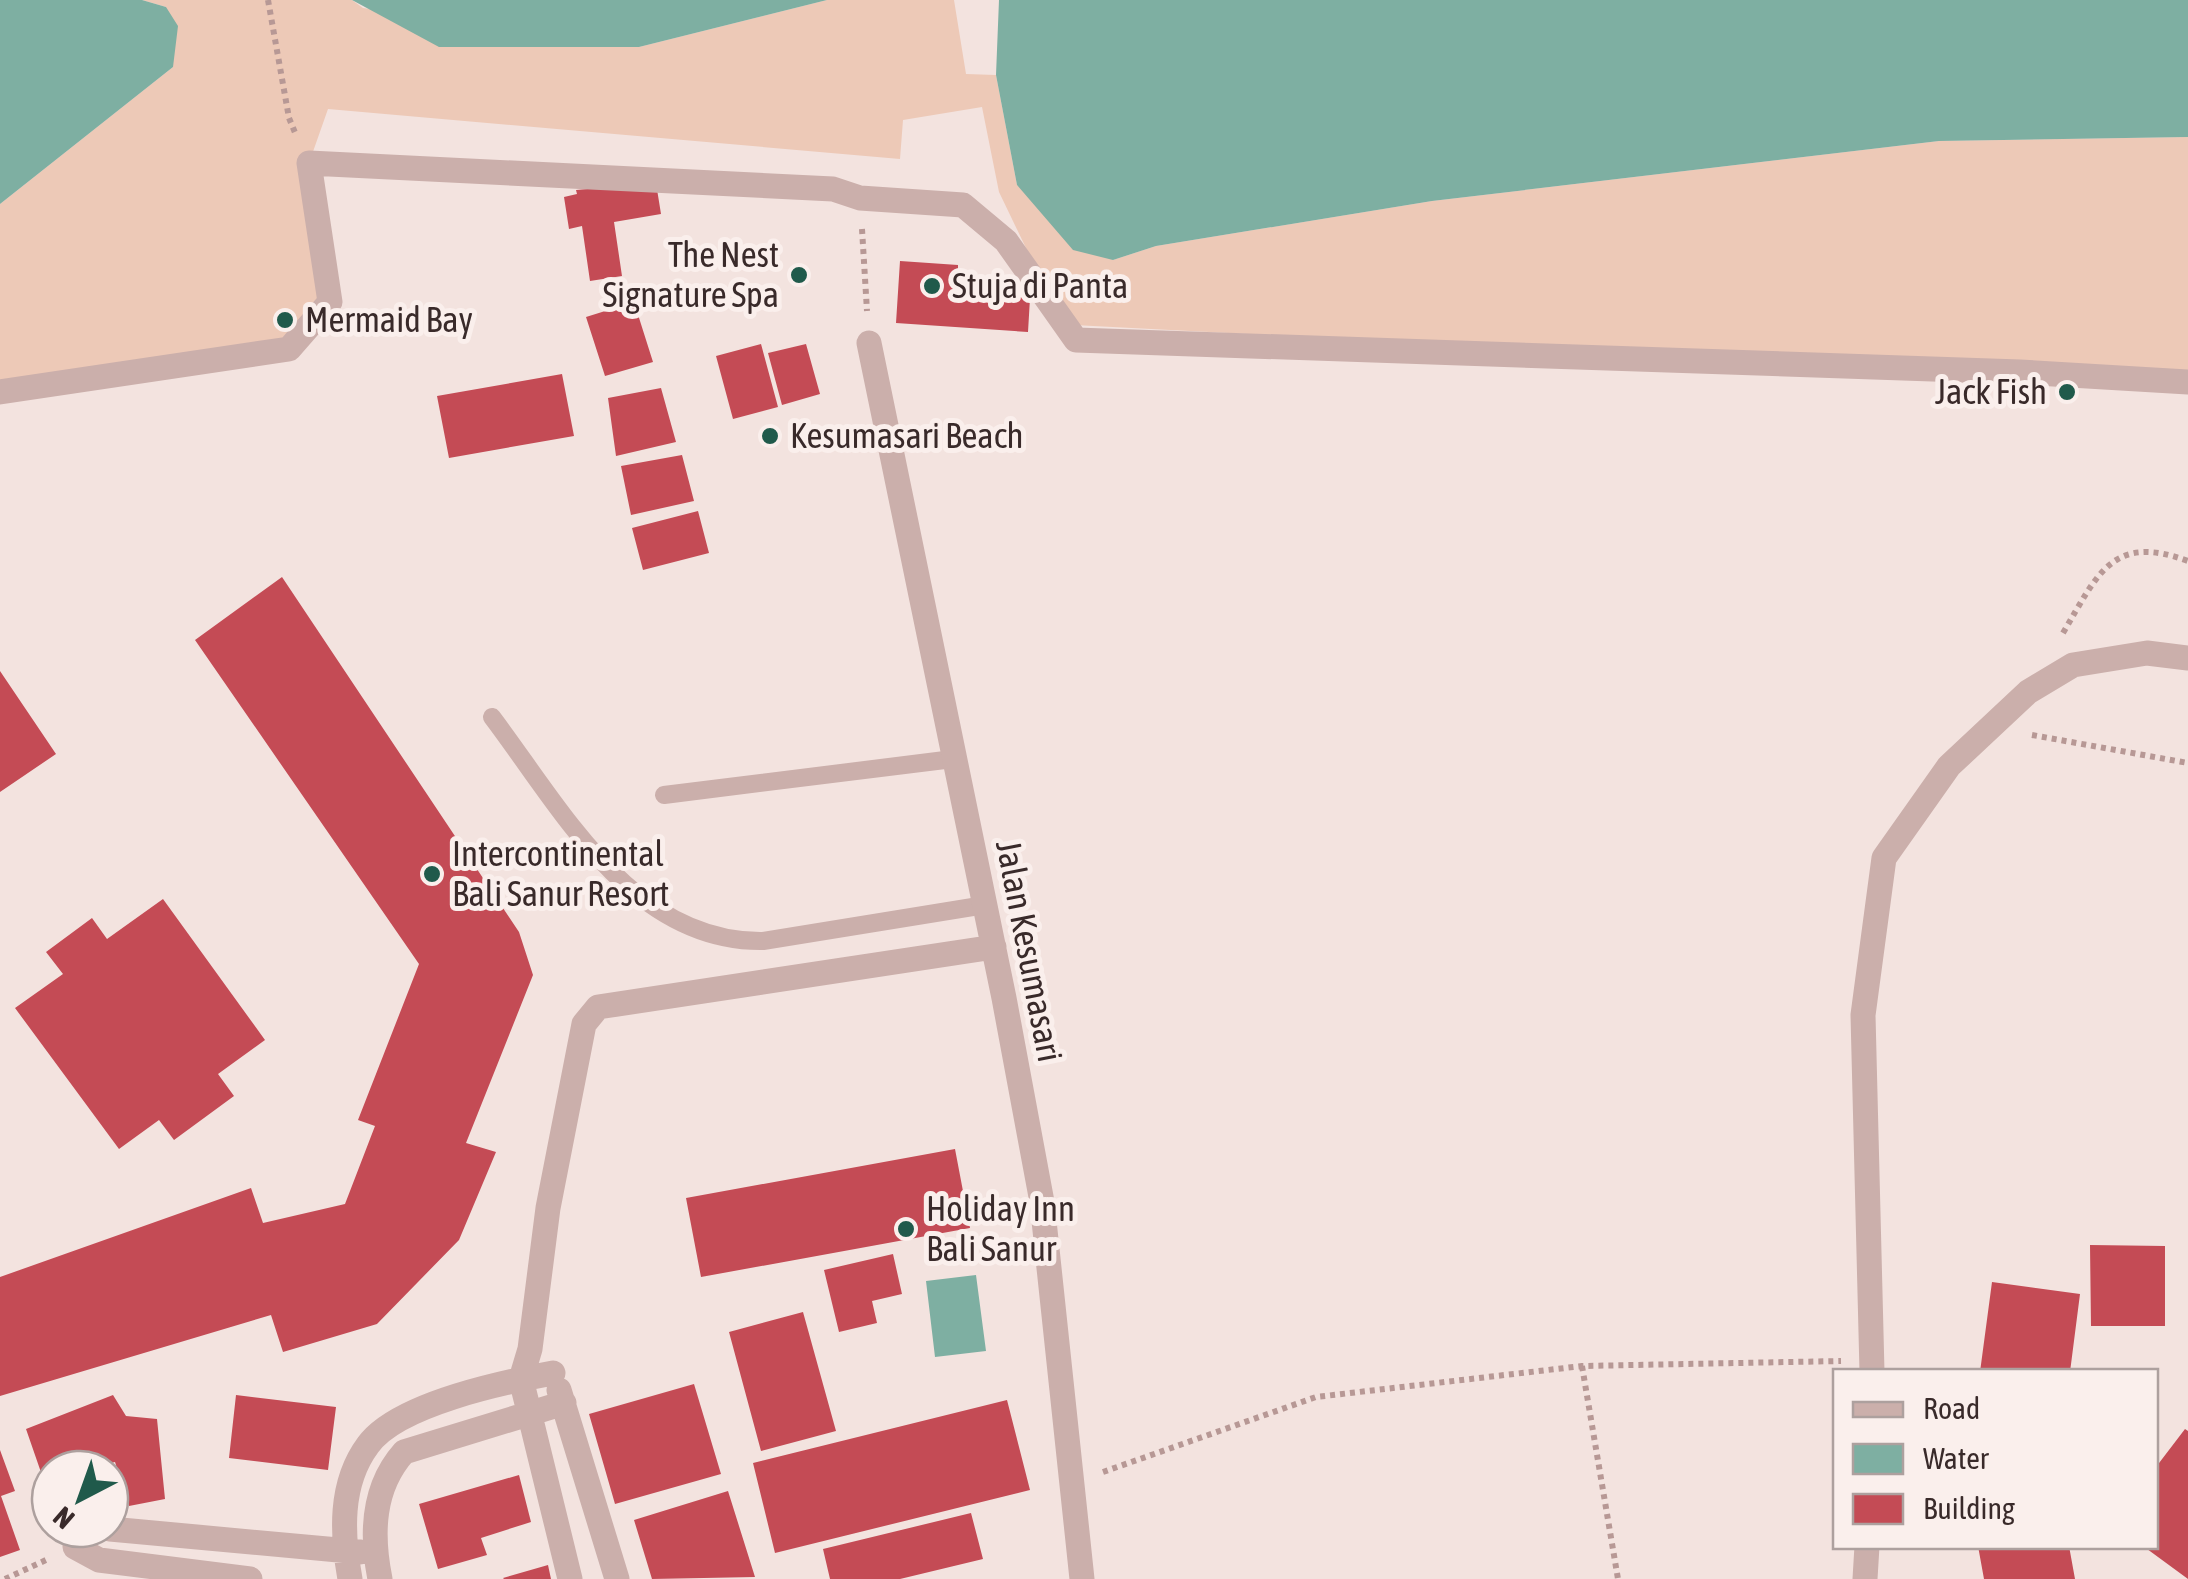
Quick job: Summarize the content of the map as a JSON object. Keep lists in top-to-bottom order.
{
  "streets": {
    "street": ["Jalan Kesumasari"]
  },
  "places": [
    "The Nest Signature Spa",
    "Stuja di Panta",
    "Mermaid Bay",
    "Jack Fish",
    "Kesumasari Beach",
    "Intercontinental Bali Sanur Resort",
    "Holiday Inn Bali Sanur"
  ],
  "legend": ["Road", "Water", "Building"],
  "north": "bottom left"
}
